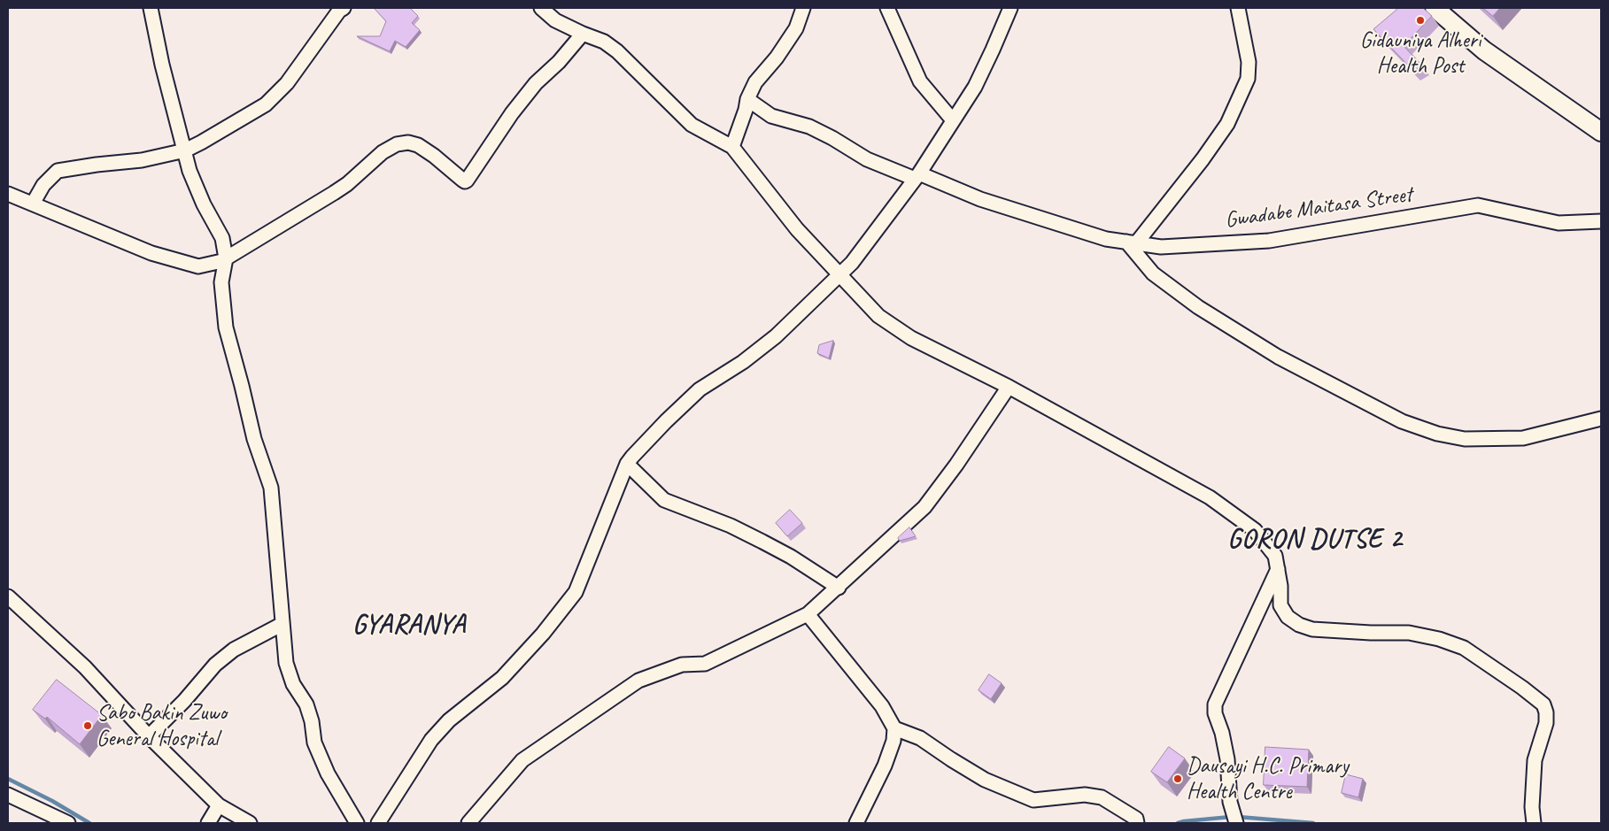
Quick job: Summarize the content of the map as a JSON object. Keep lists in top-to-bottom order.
{
  "streets": {
    "street": ["Gwadabe Maitasa Street"]
  },
  "districts": ["GORON DUTSE 2", "GYARANYA"],
  "places": ["Gidauniya Alheri Health Post", "Sabo Bakin Zuwo General Hospital", "Dausayi H.C. Primary Health Centre"]
}
